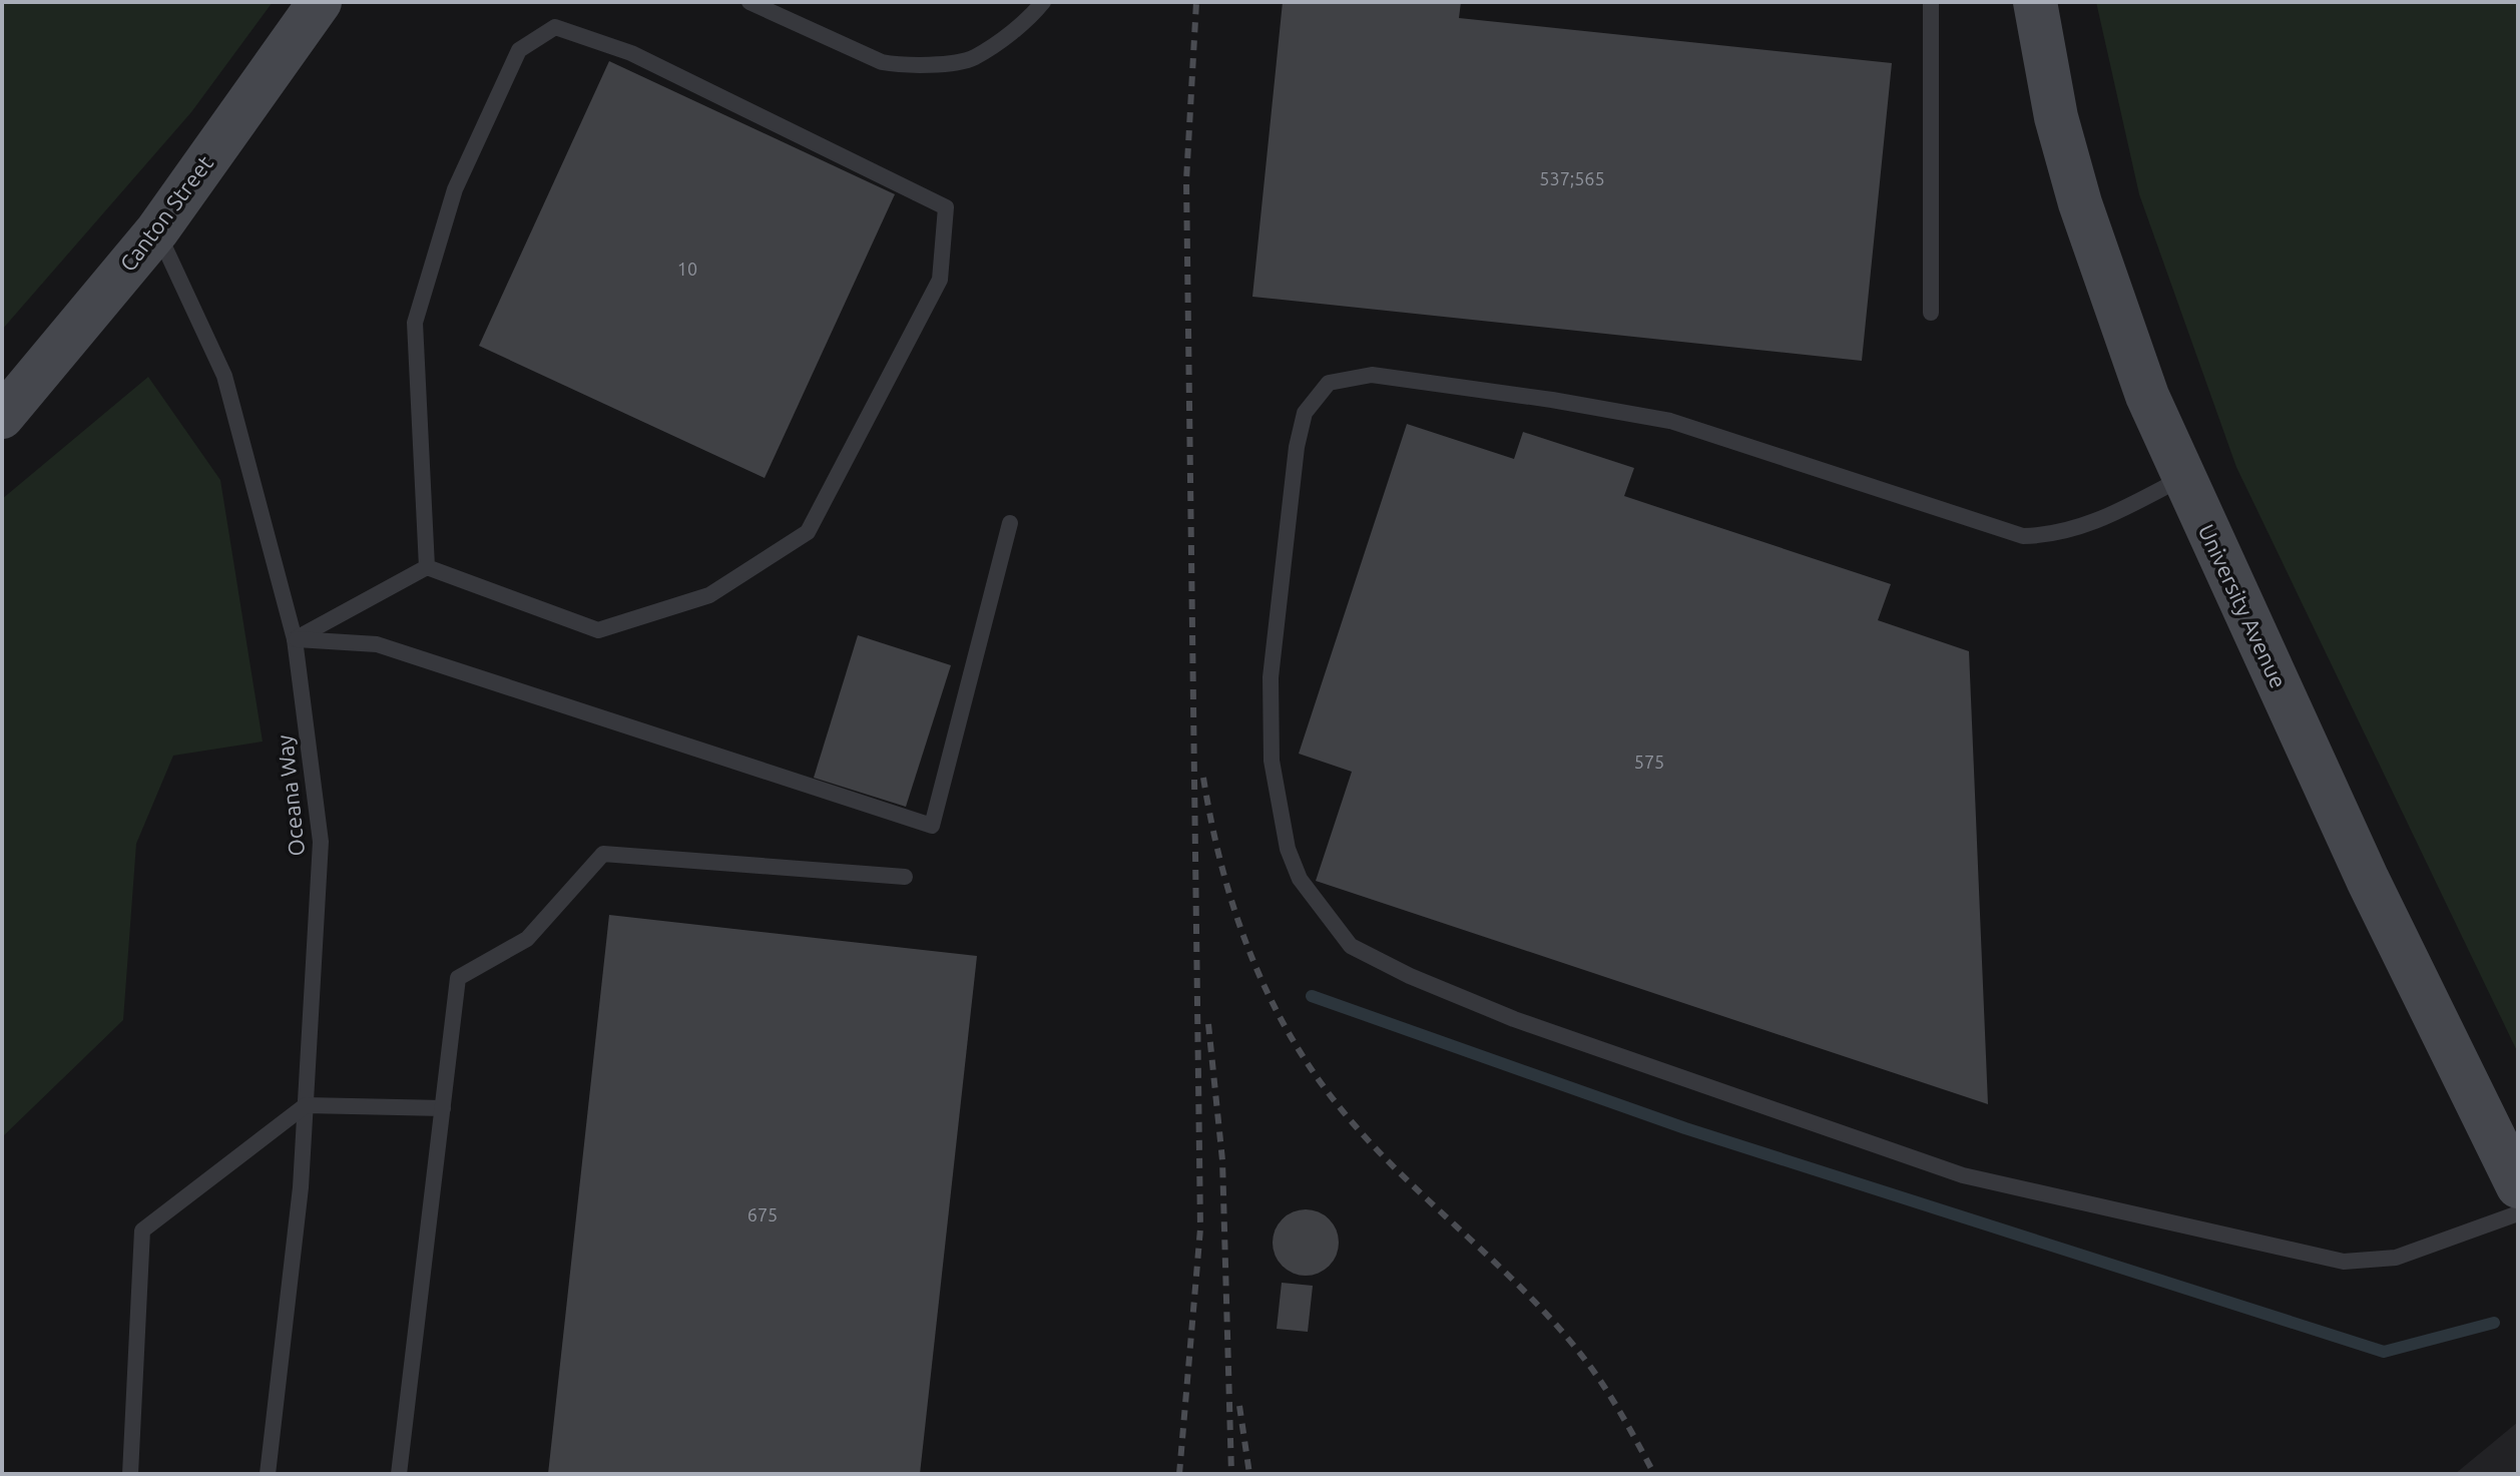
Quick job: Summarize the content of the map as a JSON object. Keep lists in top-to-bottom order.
{
  "streets": {
    "main road": ["Canton Street", "University Avenue"],
    "lane": ["Oceana Way"]
  },
  "crossings": [
    ["Canton Street", "Oceana Way"]
  ],
  "house_numbers": [
    "537;565",
    "10",
    "575",
    "675"
  ]
}
